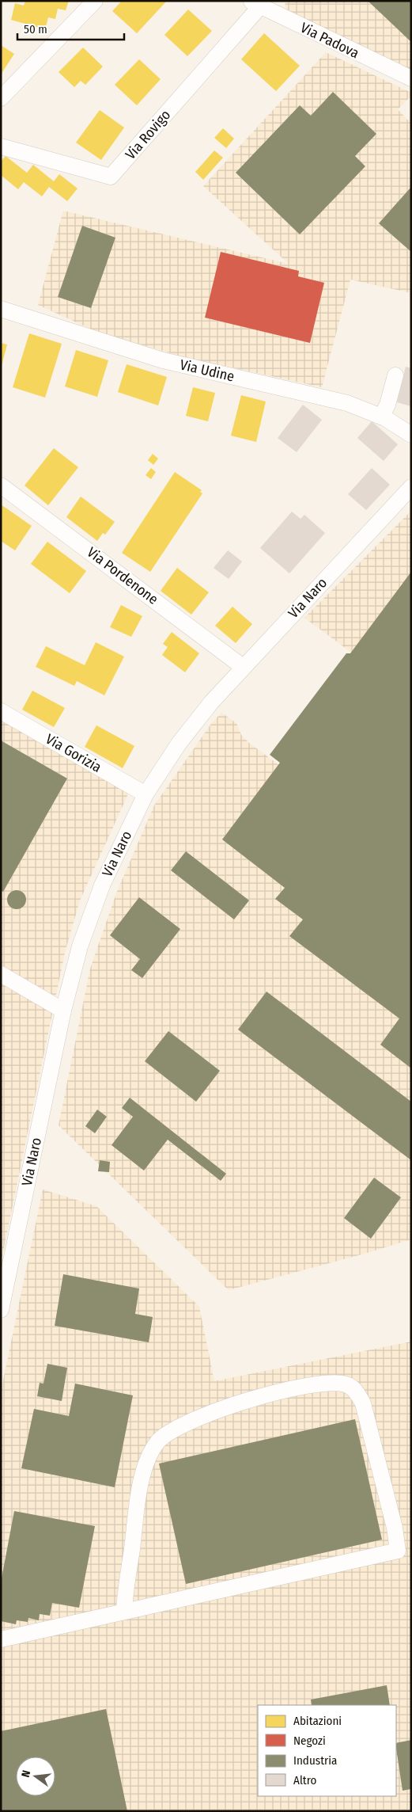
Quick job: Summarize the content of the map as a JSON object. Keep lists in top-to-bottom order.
{
  "streets": {
    "street": [
      "Via Padova",
      "Via Rovigo",
      "Via Udine",
      "Via Pordenone",
      "Via Naro",
      "Via Gorizia"
    ]
  },
  "crossings": [
    ["Via Padova", "Via Rovigo"],
    ["Via Pordenone", "Via Naro"],
    ["Via Naro", "Via Gorizia"]
  ],
  "legend": [
    "Abitazioni",
    "Negozi",
    "Industria",
    "Altro"
  ],
  "scale_bar": "50 m",
  "north": "left"
}
